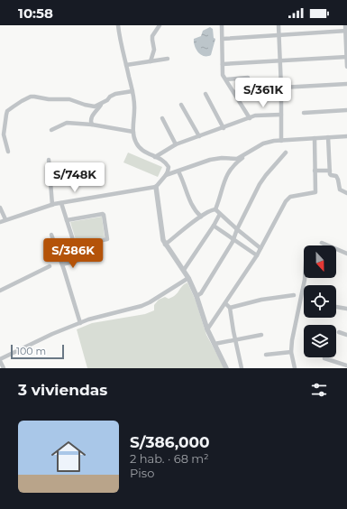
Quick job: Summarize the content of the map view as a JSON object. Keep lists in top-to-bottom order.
{
  "scale_bar": "100 m",
  "north": "bottom",
  "page": {
    "status": "10:58",
    "price": ["S/361K", "S/748K", "S/386K"],
    "scale": "100 m",
    "heading": "3 viviendas",
    "list": [
      {
        "name": "S/386,000",
        "note": "2 hab. · 68 m² · Piso"
      }
    ]
  }
}
